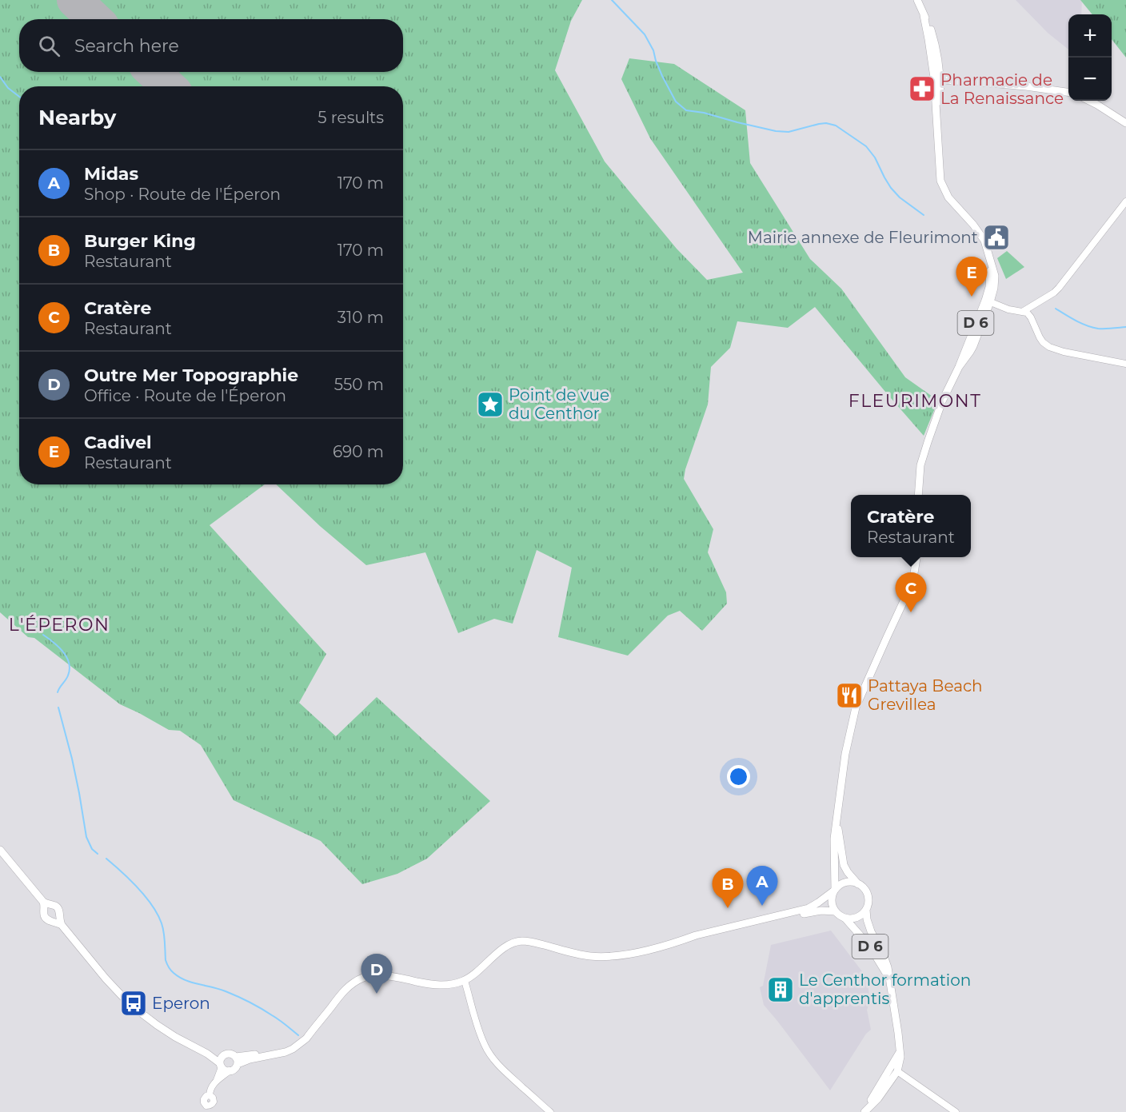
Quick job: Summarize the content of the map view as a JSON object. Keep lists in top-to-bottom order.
{
  "streets": {
    "main road": ["D 6"]
  },
  "districts": ["FLEURIMONT", "L'ÉPERON"],
  "places": {
    "pharmacy": ["Pharmacie de La Renaissance"],
    "public building": ["Mairie annexe de Fleurimont"],
    "place": ["Point de vue du Centhor"],
    "restaurant": ["Pattaya Beach Grevillea"],
    "building": ["Le Centhor formation d'apprentis"],
    "bus stop": ["Eperon"]
  },
  "page": {
    "map_buttons": ["+", "−"],
    "search": "Search here",
    "heading": ["Nearby", "5 results"],
    "list": [
      {
        "mark": "A",
        "name": "Midas",
        "note": "Shop · Route de l'Éperon",
        "value": "170 m"
      },
      {
        "mark": "B",
        "name": "Burger King",
        "note": "Restaurant",
        "value": "170 m"
      },
      {
        "mark": "C",
        "name": "Cratère",
        "note": "Restaurant",
        "value": "310 m"
      },
      {
        "mark": "D",
        "name": "Outre Mer Topographie",
        "note": "Office · Route de l'Éperon",
        "value": "550 m"
      },
      {
        "mark": "E",
        "name": "Cadivel",
        "note": "Restaurant",
        "value": "690 m"
      }
    ],
    "pins": [
      "E",
      "C",
      "A",
      "B",
      "D"
    ],
    "popup": ["Cratère", "Restaurant"]
  }
}
